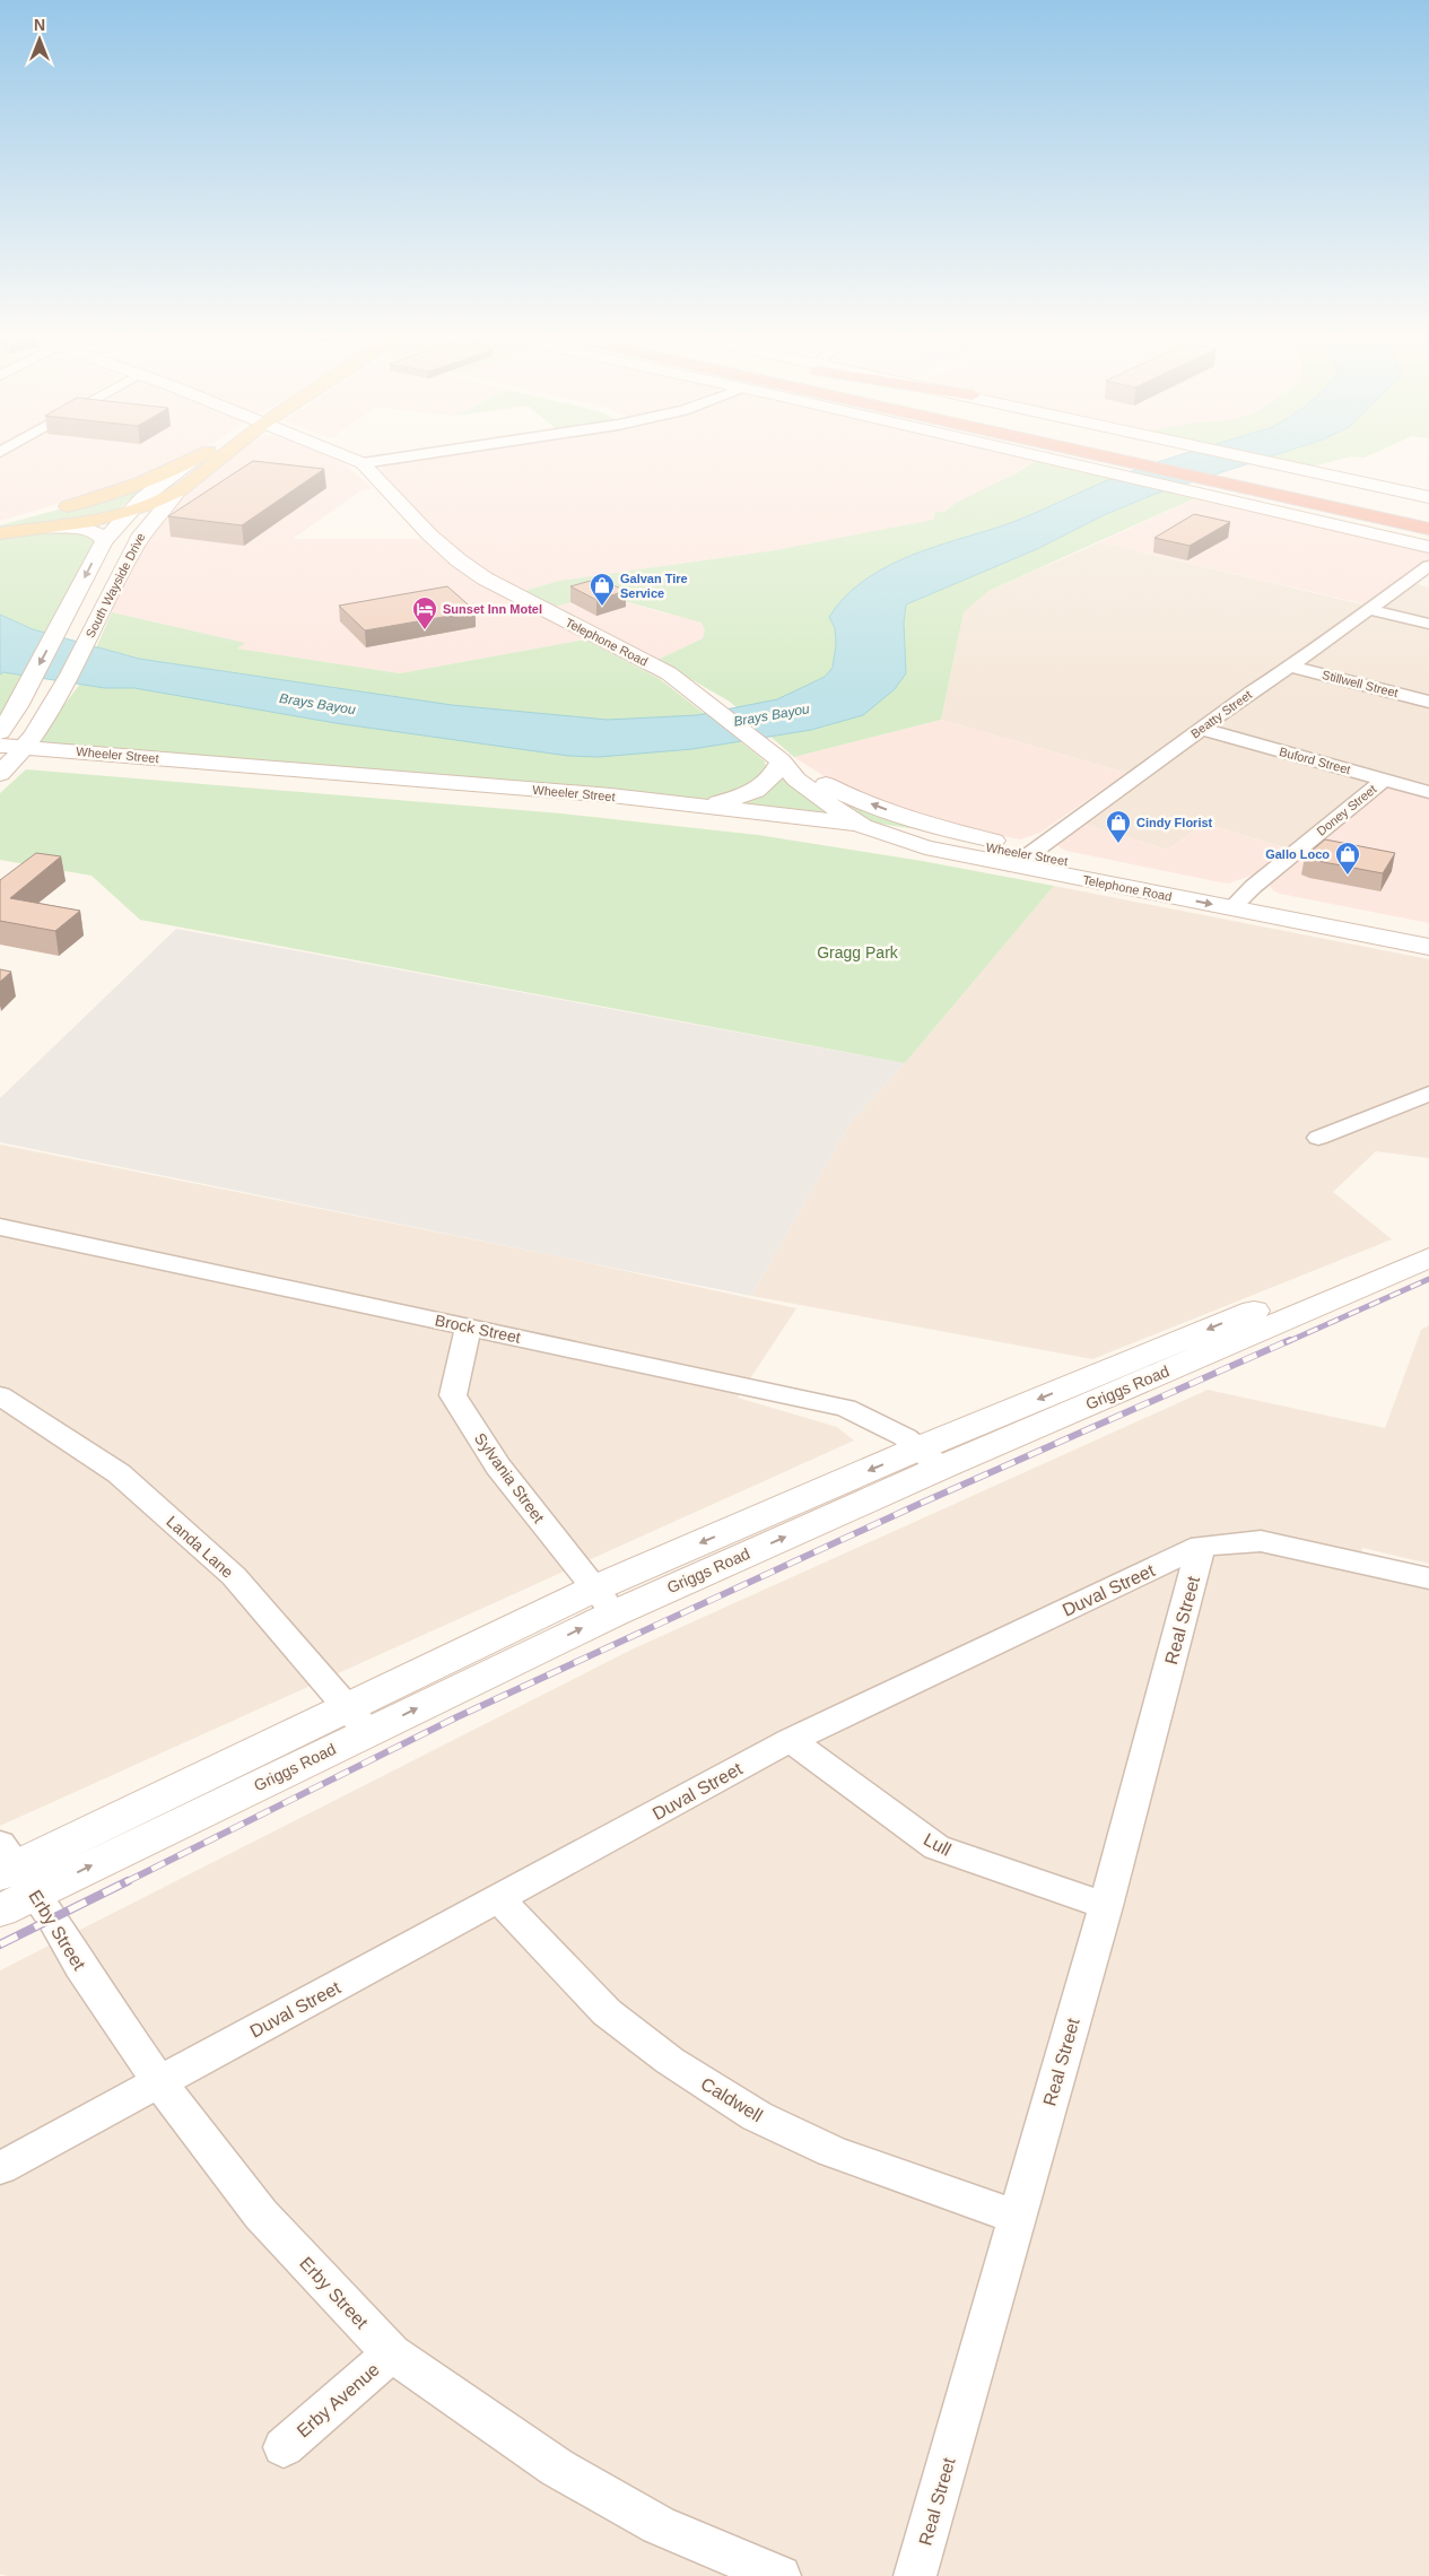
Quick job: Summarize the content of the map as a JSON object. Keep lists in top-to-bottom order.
{
  "streets": {
    "main road": [
      "South Wayside Drive",
      "Telephone Road",
      "Wheeler Street",
      "Griggs Road"
    ],
    "street": [
      "Stillwell Street",
      "Beatty Street",
      "Buford Street",
      "Doney Street",
      "Brock Street",
      "Sylvania Street",
      "Landa Lane",
      "Duval Street",
      "Real Street",
      "Lull",
      "Erby Street",
      "Caldwell",
      "Erby Avenue"
    ]
  },
  "crossings": [
    ["South Wayside Drive", "Wheeler Street"],
    ["Telephone Road", "Beatty Street"],
    ["Telephone Road", "Wheeler Street"],
    ["Telephone Road", "Doney Street"],
    ["Stillwell Street", "Beatty Street"],
    ["Beatty Street", "Wheeler Street"],
    ["Beatty Street", "Buford Street"],
    ["Buford Street", "Doney Street"],
    ["Brock Street", "Griggs Road"],
    ["Brock Street", "Sylvania Street"],
    ["Griggs Road", "Sylvania Street"],
    ["Griggs Road", "Landa Lane"],
    ["Griggs Road", "Erby Street"],
    ["Duval Street", "Real Street"],
    ["Duval Street", "Lull"],
    ["Duval Street", "Erby Street"],
    ["Duval Street", "Caldwell"],
    ["Real Street", "Lull"],
    ["Real Street", "Caldwell"],
    ["Erby Street", "Erby Avenue"]
  ],
  "water": ["Brays Bayou"],
  "parks": ["Gragg Park"],
  "places": {
    "shop": ["Galvan Tire Service", "Cindy Florist", "Gallo Loco"],
    "hotel": ["Sunset Inn Motel"]
  },
  "north": "top"
}
